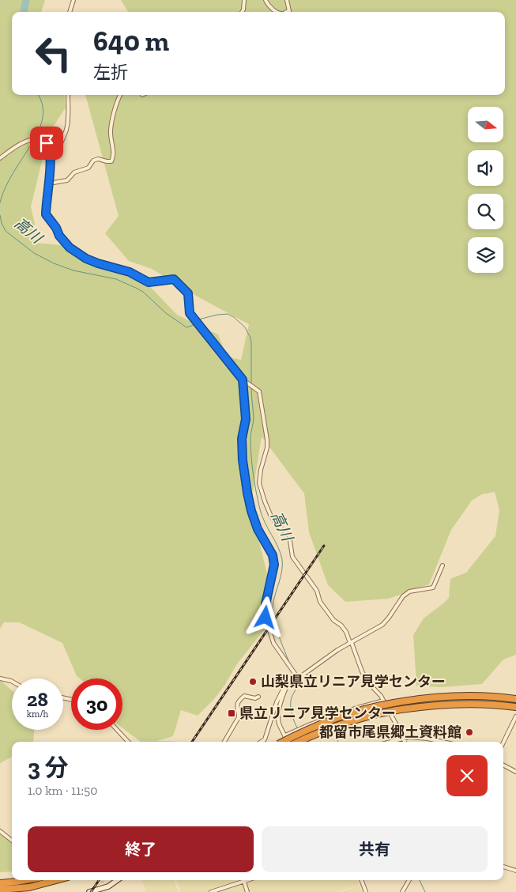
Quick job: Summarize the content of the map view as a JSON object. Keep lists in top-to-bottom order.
{
  "water": ["高川"],
  "places": {
    "other": ["山梨県立リニア見学センター", "都留市尾県郷土資料館"],
    "transit": ["県立リニア見学センター"]
  },
  "north": "right",
  "page": {
    "turn": ["640 m", "左折"],
    "speed": "28 km/h",
    "limit": "30",
    "heading": ["3 分", "1.0 km · 11:50"],
    "buttons": ["終了", "共有"]
  }
}
